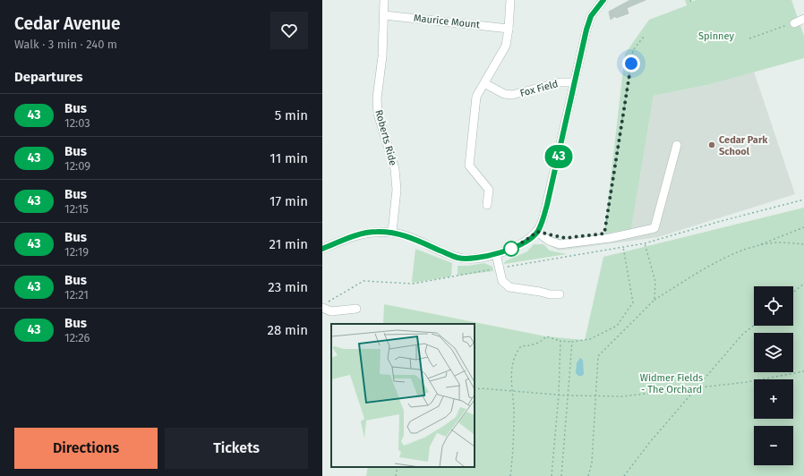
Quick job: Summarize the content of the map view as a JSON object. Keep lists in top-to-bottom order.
{
  "streets": {
    "street": ["Maurice Mount", "Fox Field", "Roberts Ride"]
  },
  "crossings": [
    ["Maurice Mount", "Roberts Ride"]
  ],
  "parks": ["Spinney", "Widmer Fields - The Orchard"],
  "places": ["Cedar Park School"],
  "lines": ["bus line 43"],
  "page": {
    "heading": [
      ["Cedar Avenue", "Walk · 3 min · 240 m"],
      "Departures"
    ],
    "on_map": "43",
    "list": [
      {
        "mark": "43",
        "name": "Bus",
        "note": "12:03",
        "value": "5 min"
      },
      {
        "mark": "43",
        "name": "Bus",
        "note": "12:09",
        "value": "11 min"
      },
      {
        "mark": "43",
        "name": "Bus",
        "note": "12:15",
        "value": "17 min"
      },
      {
        "mark": "43",
        "name": "Bus",
        "note": "12:19",
        "value": "21 min"
      },
      {
        "mark": "43",
        "name": "Bus",
        "note": "12:21",
        "value": "23 min"
      },
      {
        "mark": "43",
        "name": "Bus",
        "note": "12:26",
        "value": "28 min"
      }
    ],
    "map_buttons": ["+", "−"],
    "buttons": ["Directions", "Tickets"]
  }
}
